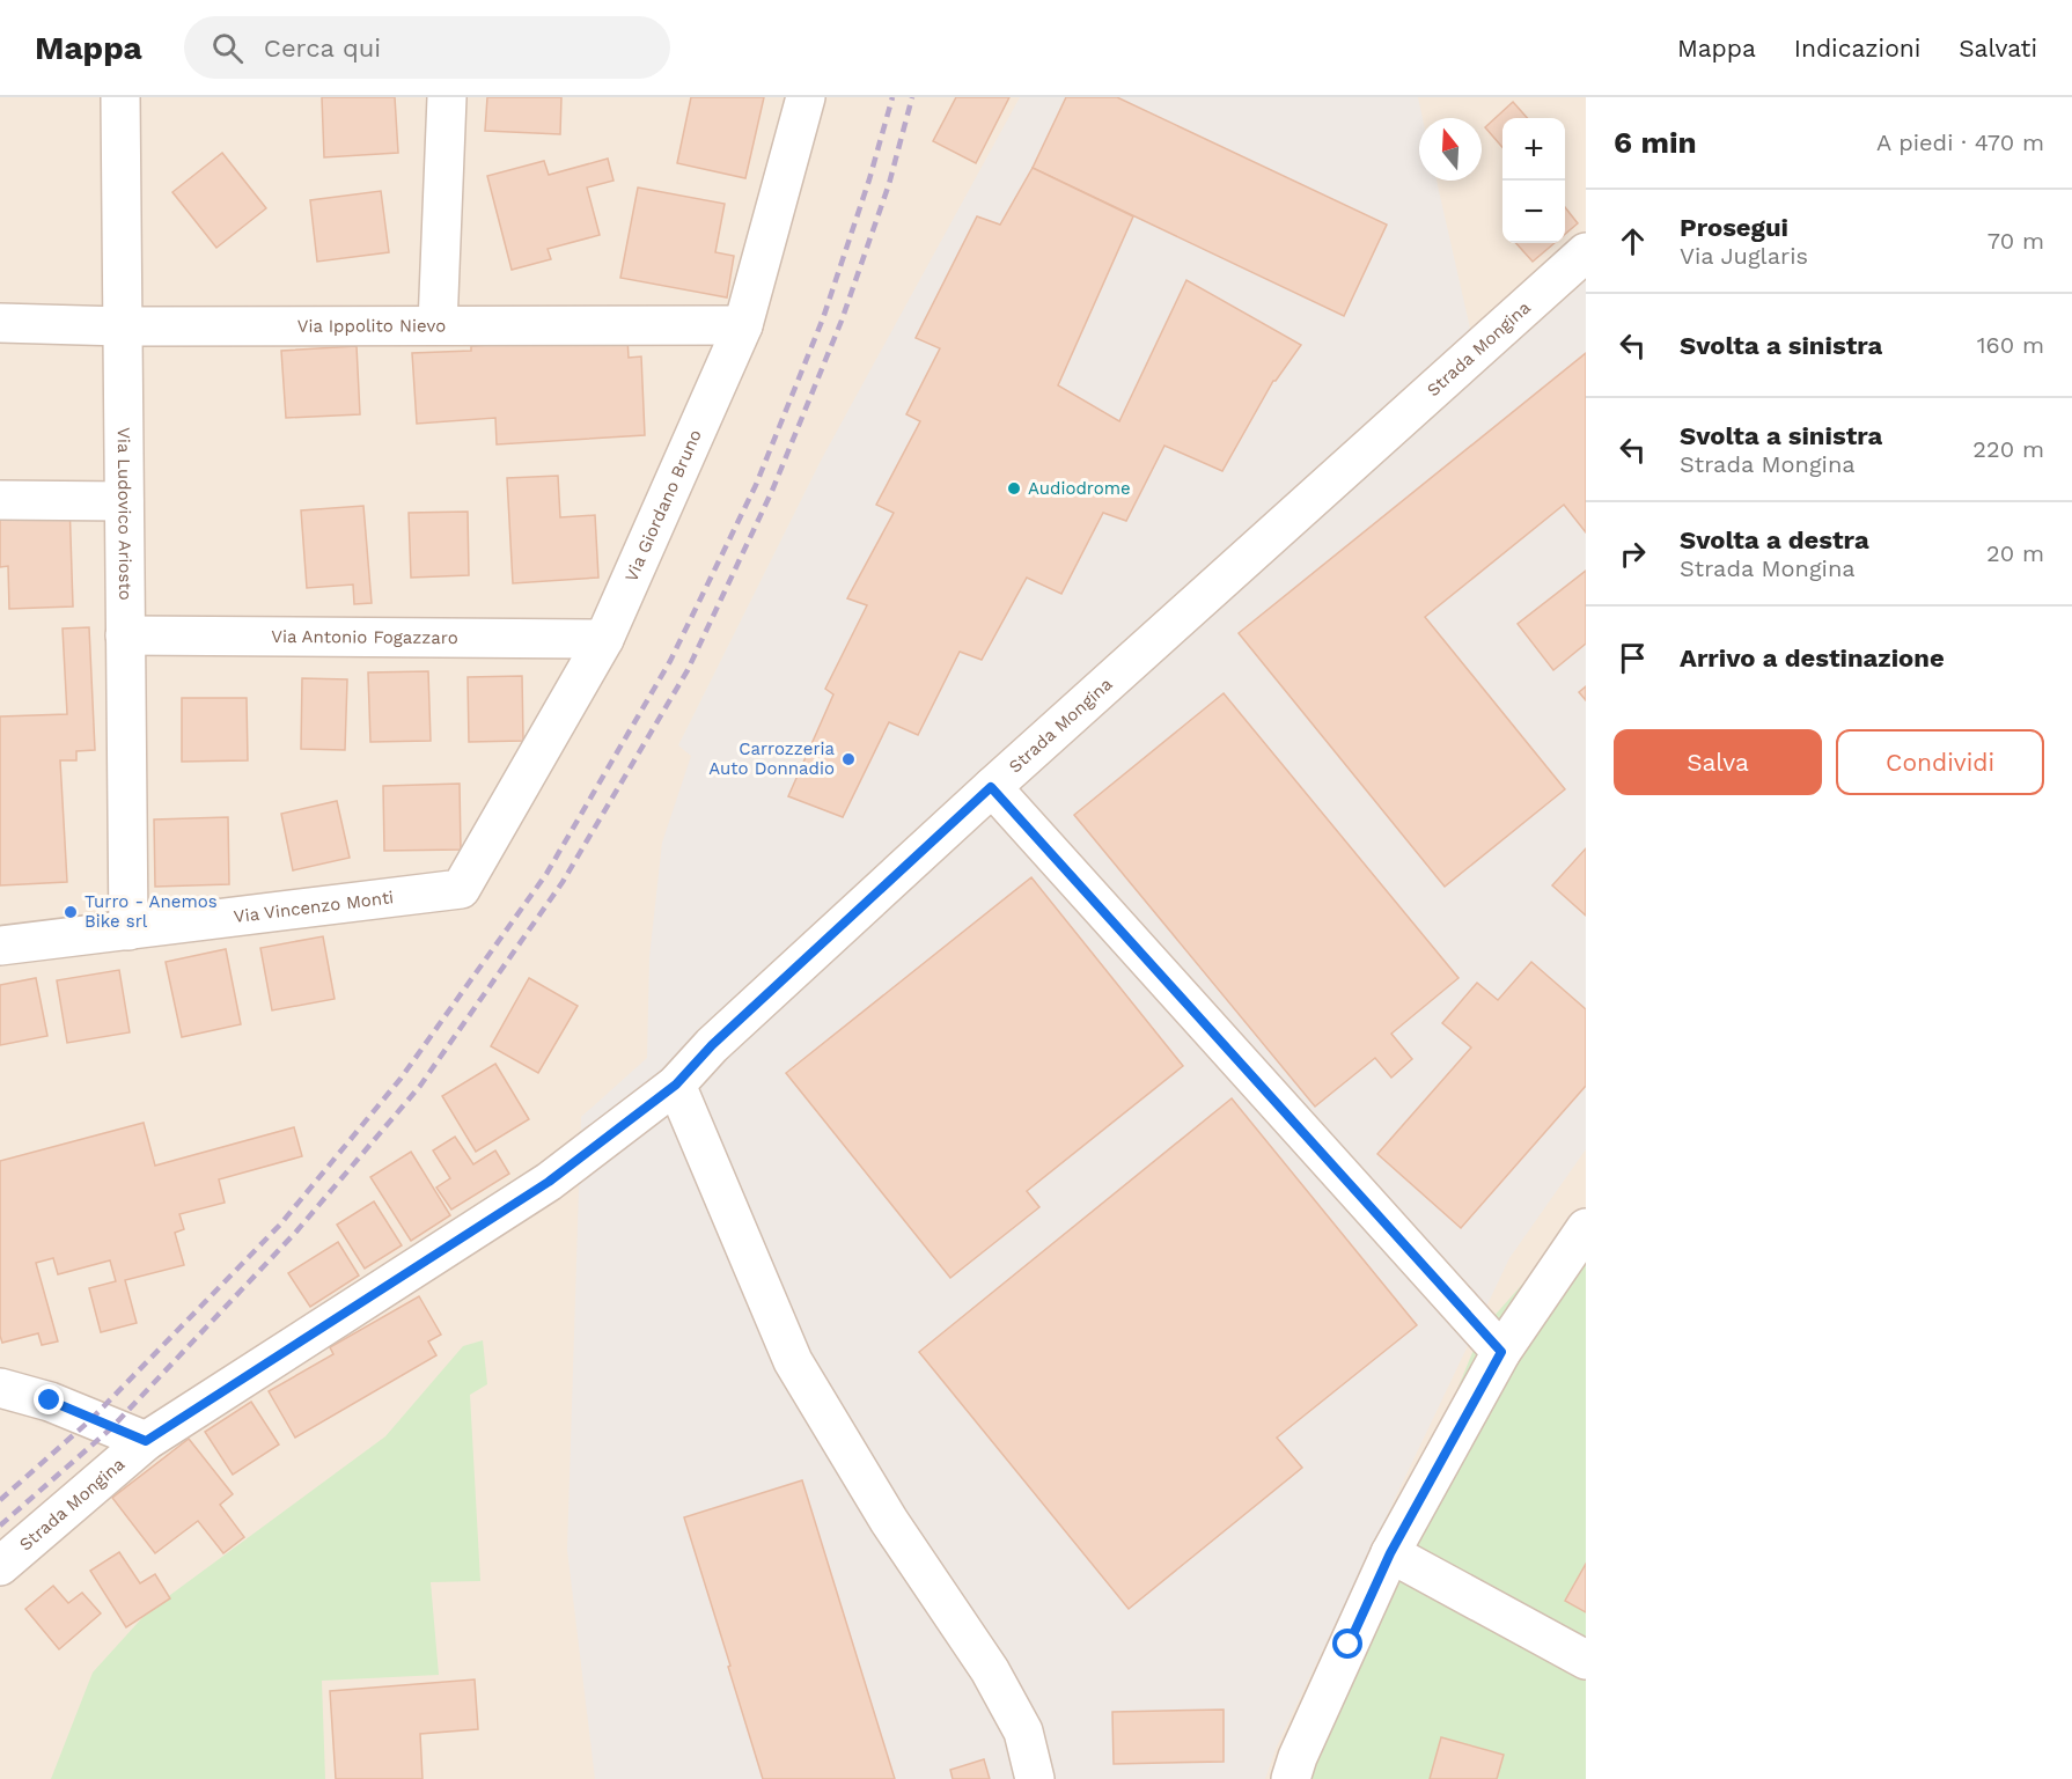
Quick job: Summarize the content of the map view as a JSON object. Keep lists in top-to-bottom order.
{
  "streets": {
    "street": [
      "Via Ippolito Nievo",
      "Strada Mongina",
      "Via Giordano Bruno",
      "Via Ludovico Ariosto",
      "Via Antonio Fogazzaro",
      "Via Vincenzo Monti"
    ]
  },
  "crossings": [
    ["Via Ippolito Nievo", "Via Giordano Bruno"],
    ["Via Ippolito Nievo", "Via Ludovico Ariosto"],
    ["Via Giordano Bruno", "Via Antonio Fogazzaro"],
    ["Via Giordano Bruno", "Via Vincenzo Monti"],
    ["Via Ludovico Ariosto", "Via Antonio Fogazzaro"],
    ["Via Ludovico Ariosto", "Via Vincenzo Monti"]
  ],
  "places": ["Audiodrome", "Carrozzeria Auto Donnadio", "Turro - Anemos Bike srl"],
  "north": "top",
  "page": {
    "header": "Mappa",
    "search": "Cerca qui",
    "nav": ["Mappa", "Indicazioni", "Salvati"],
    "heading": ["6 min", "A piedi · 470 m"],
    "map_buttons": ["+", "−"],
    "list": [
      ["Prosegui", "Via Juglaris", "70 m"],
      ["Svolta a sinistra", "160 m"],
      ["Svolta a sinistra", "Strada Mongina", "220 m"],
      ["Svolta a destra", "Strada Mongina", "20 m"],
      "Arrivo a destinazione"
    ],
    "buttons": ["Salva", "Condividi"]
  }
}
